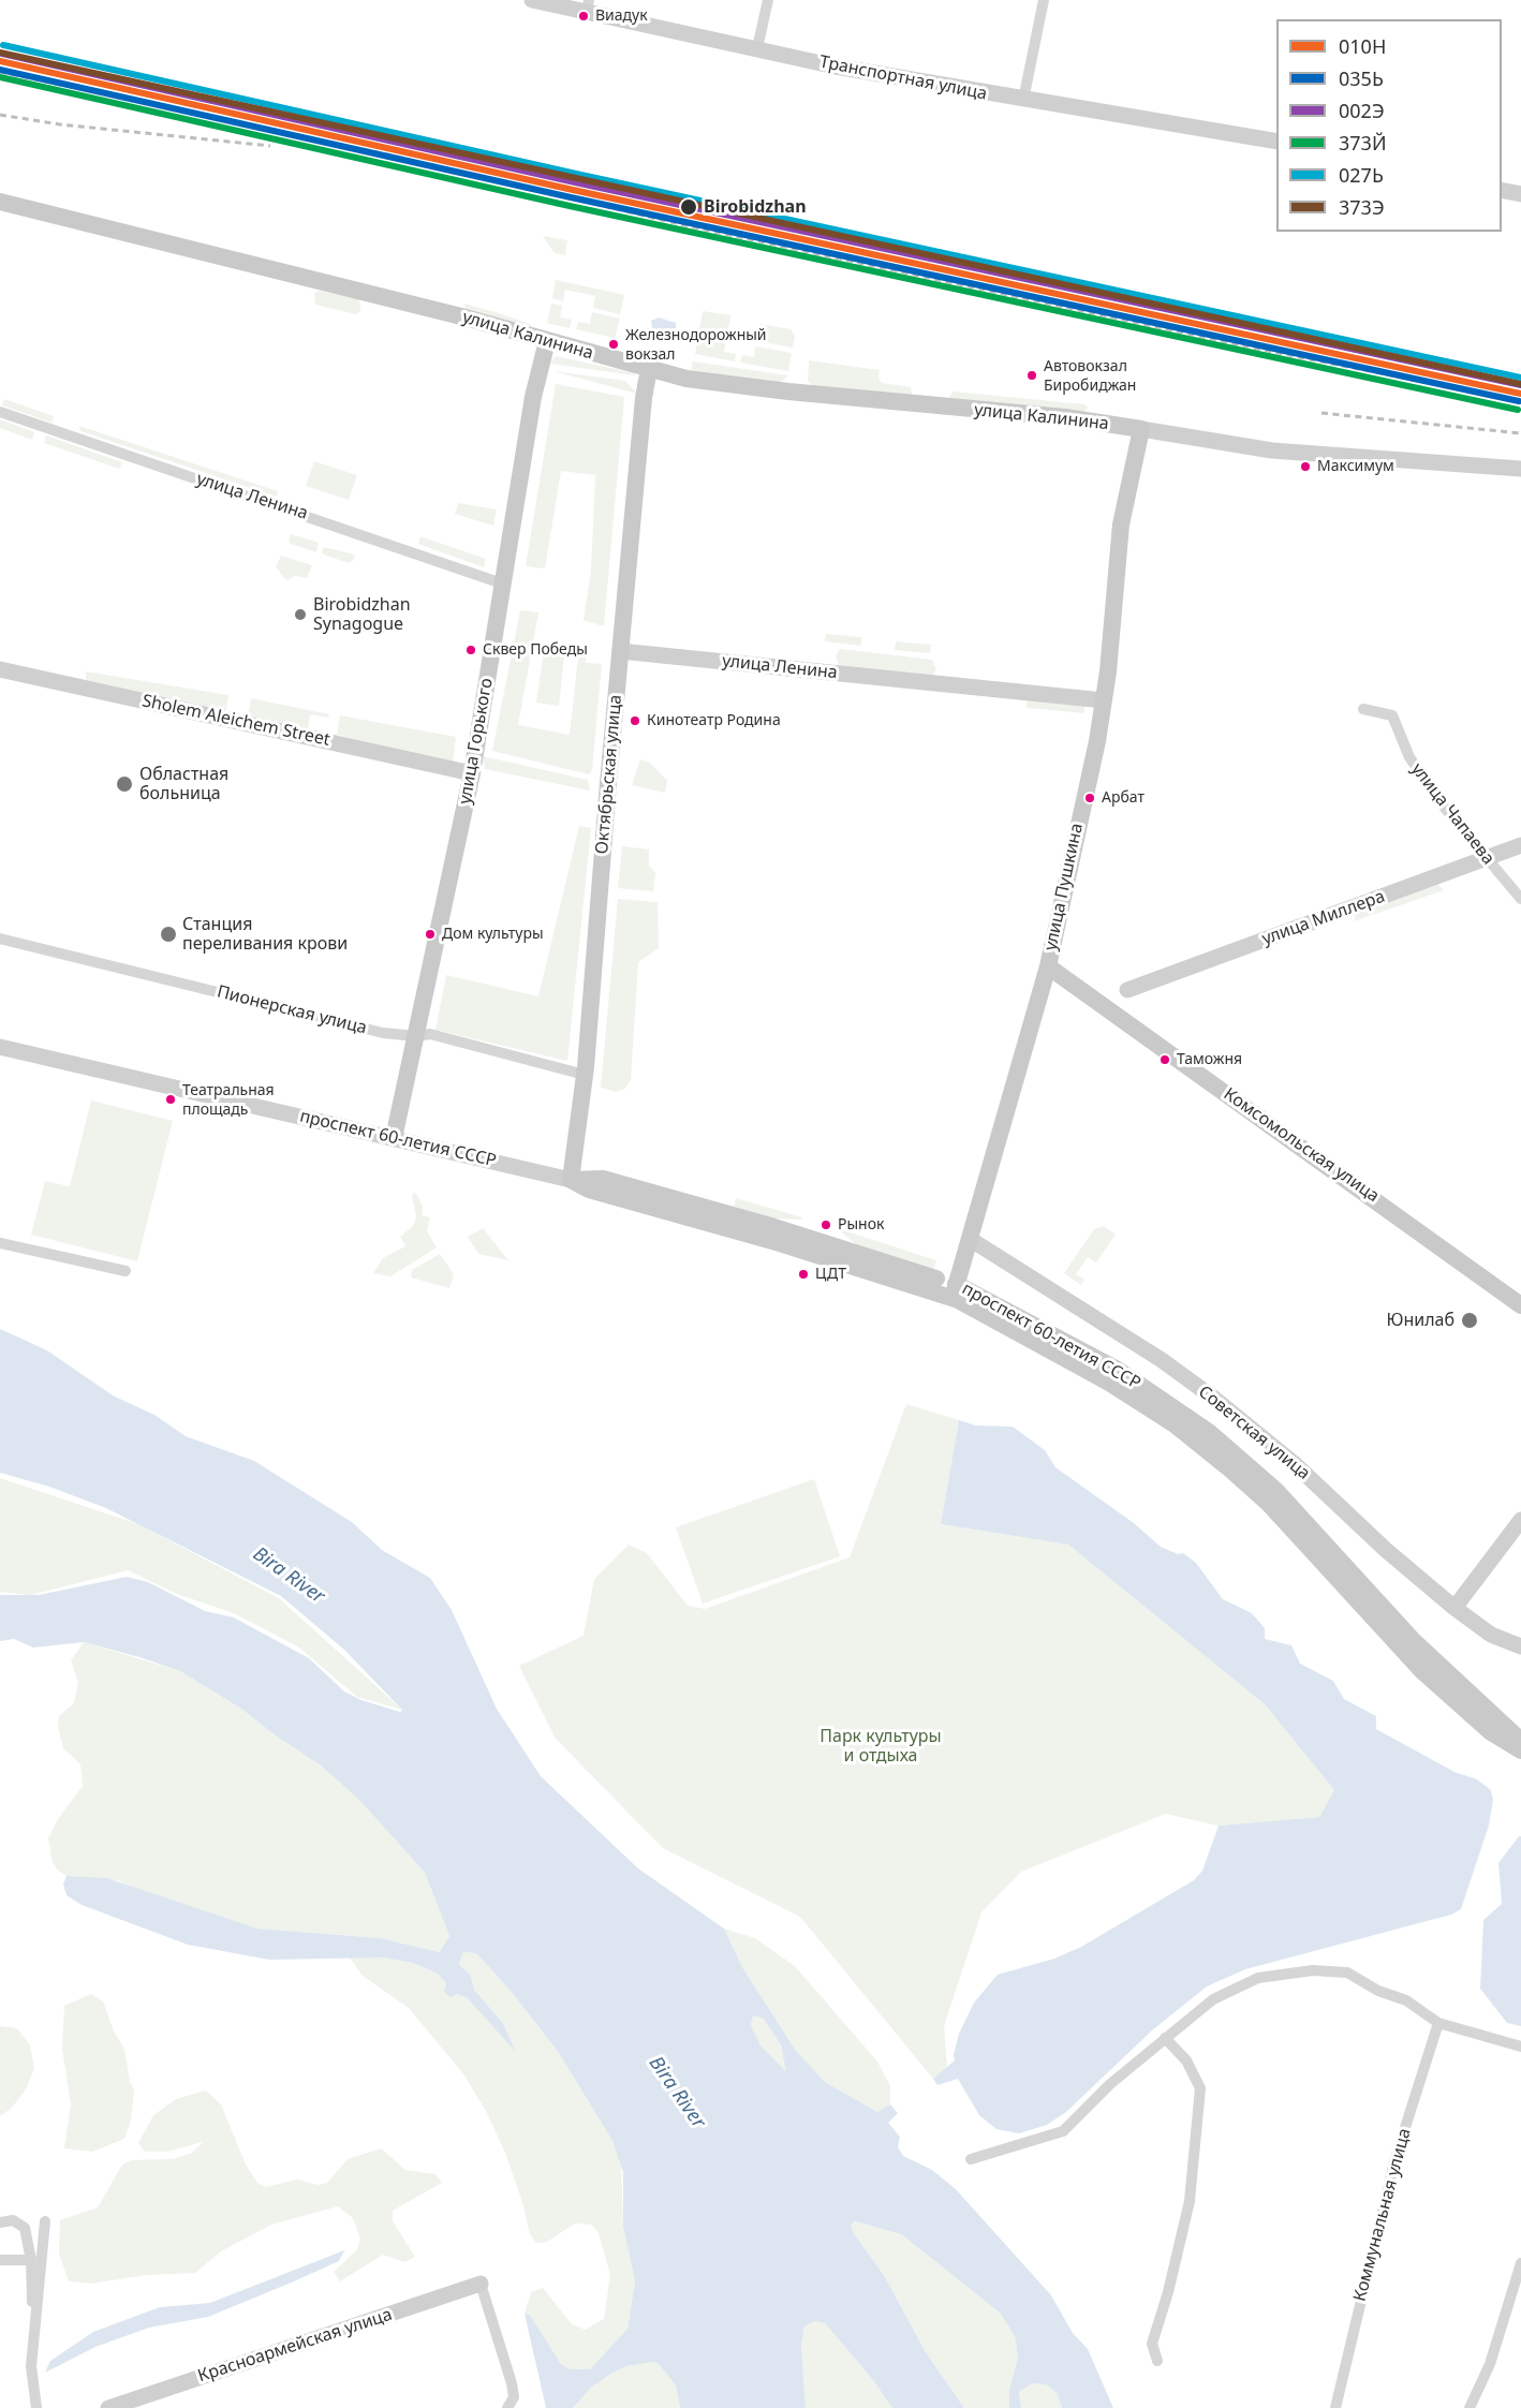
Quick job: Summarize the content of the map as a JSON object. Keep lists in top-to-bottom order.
{
  "streets": {
    "main road": [
      "Транспортная улица",
      "улица Калинина",
      "улица Ленина",
      "Sholem Aleichem Street",
      "улица Горького",
      "Октябрьская улица",
      "улица Пушкина",
      "улица Миллера",
      "проспект 60-летия СССР",
      "Комсомольская улица",
      "Советская улица",
      "Красноармейская улица"
    ],
    "street": ["улица Чапаева", "Пионерская улица", "Коммунальная улица"]
  },
  "crossings": [
    ["улица Калинина", "улица Горького"],
    ["улица Калинина", "Октябрьская улица"],
    ["улица Калинина", "улица Пушкина"],
    ["улица Ленина", "улица Горького"],
    ["улица Ленина", "Октябрьская улица"],
    ["улица Ленина", "улица Пушкина"],
    ["Sholem Aleichem Street", "улица Горького"],
    ["улица Горького", "Пионерская улица"],
    ["улица Горького", "проспект 60-летия СССР"],
    ["Октябрьская улица", "Пионерская улица"],
    ["Октябрьская улица", "проспект 60-летия СССР"],
    ["улица Чапаева", "улица Миллера"],
    ["улица Пушкина", "проспект 60-летия СССР"],
    ["улица Пушкина", "Комсомольская улица"],
    ["улица Пушкина", "Советская улица"]
  ],
  "water": ["Bira River"],
  "parks": ["Парк культуры и отдыха"],
  "places": [
    "Виадук",
    "Birobidzhan",
    "Железнодорожный вокзал",
    "Автовокзал Биробиджан",
    "Максимум",
    "Birobidzhan Synagogue",
    "Сквер Победы",
    "Кинотеатр Родина",
    "Областная больница",
    "Арбат",
    "Станция переливания крови",
    "Дом культуры",
    "Таможня",
    "Театральная площадь",
    "Рынок",
    "ЦДТ",
    "Юнилаб"
  ],
  "lines": [
    "transit line 027Ь",
    "transit line 373Э",
    "transit line 002Э",
    "transit line 010Н",
    "transit line 035Ь",
    "transit line 373Й"
  ],
  "legend": [
    "010Н",
    "035Ь",
    "002Э",
    "373Й",
    "027Ь",
    "373Э"
  ]
}
